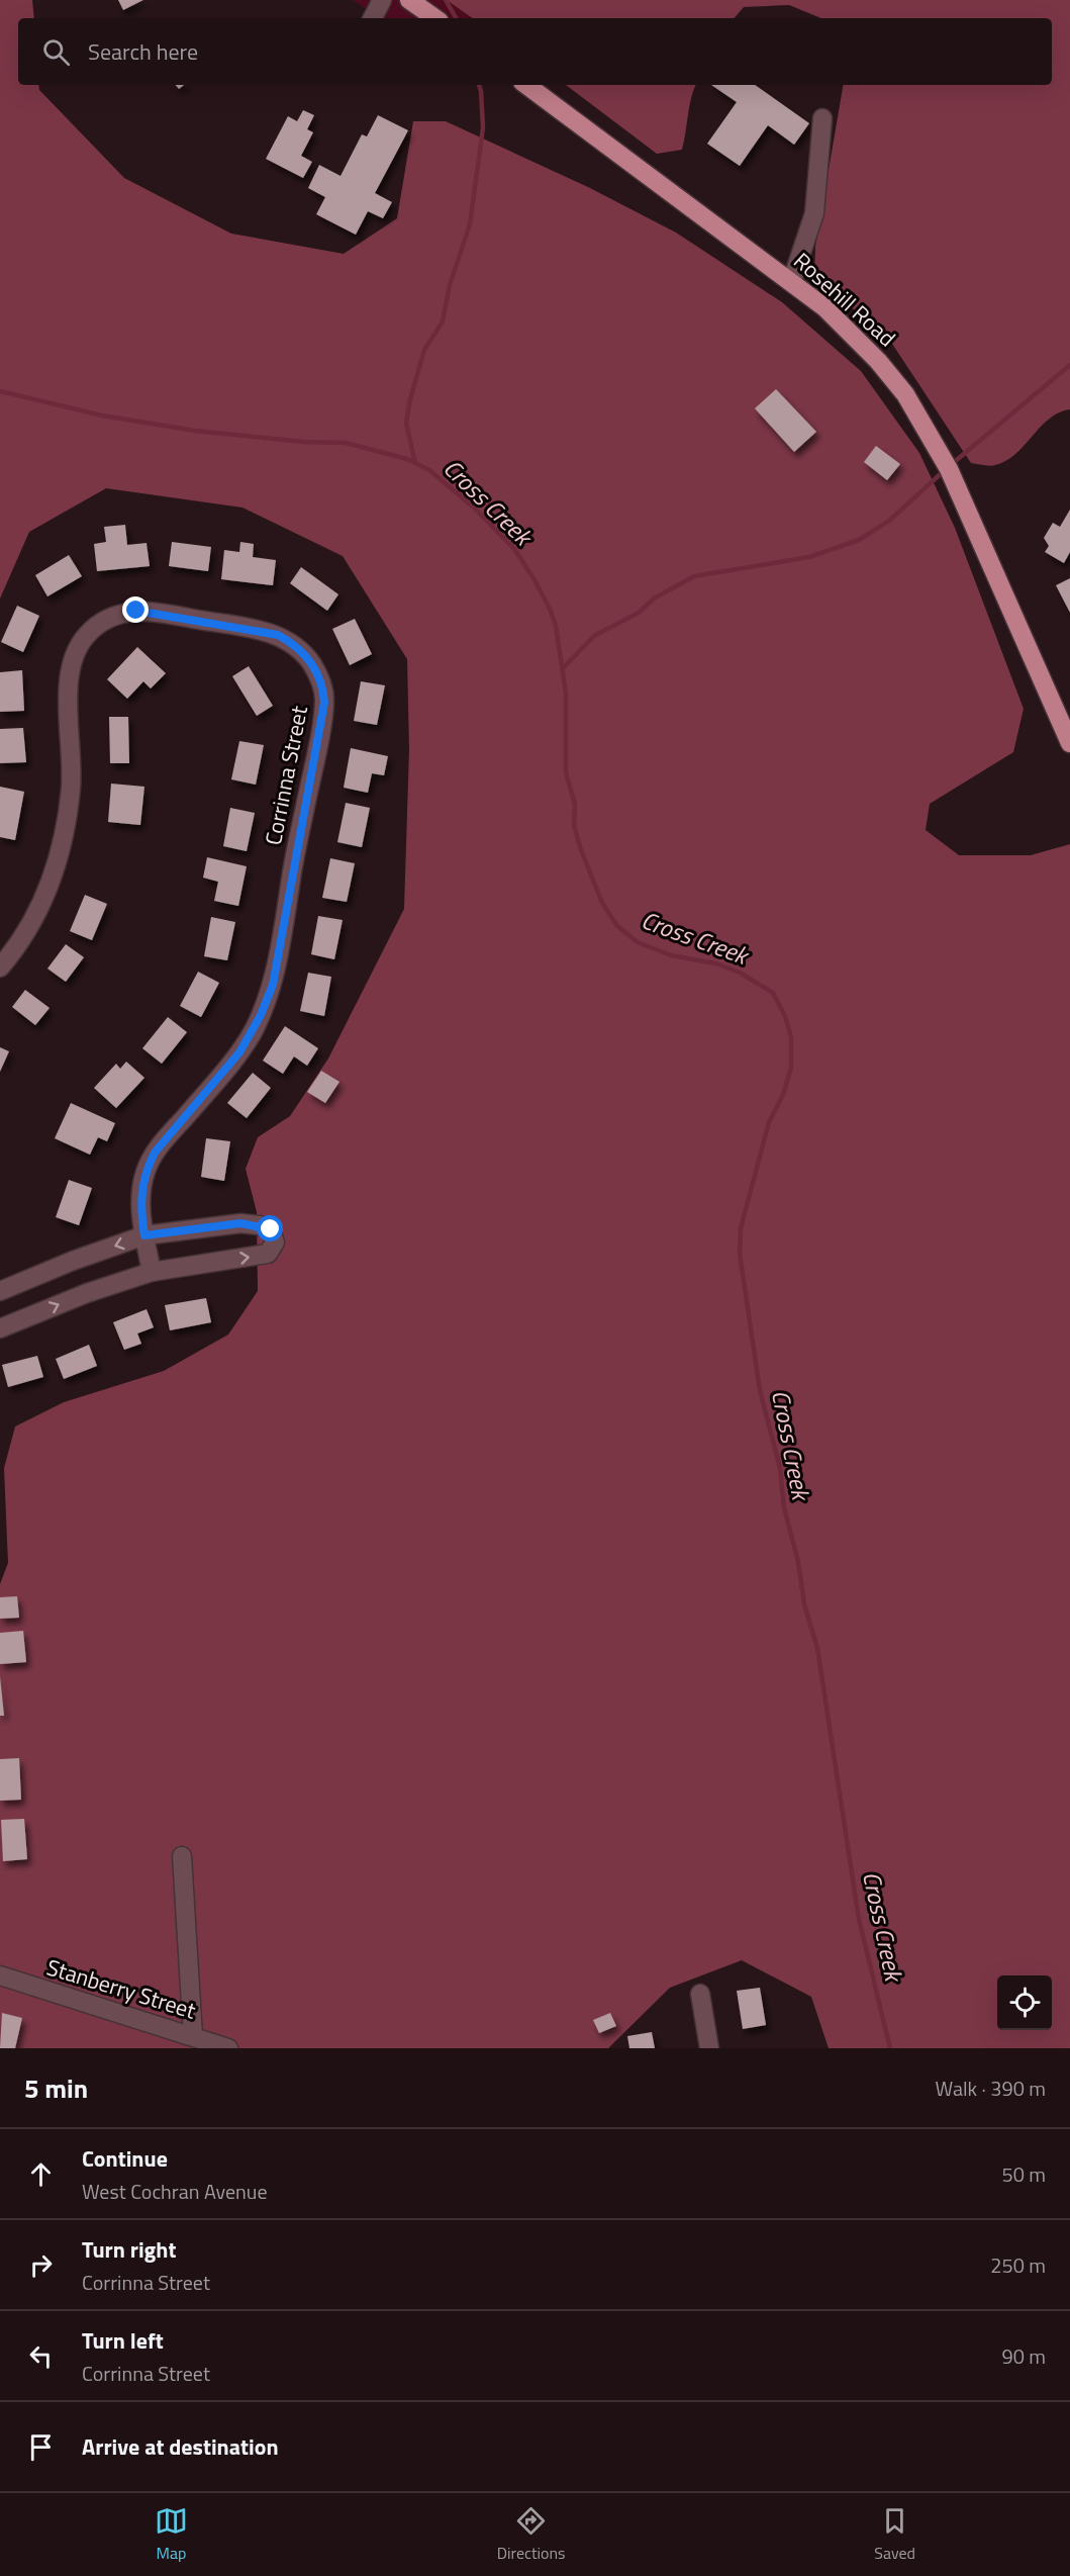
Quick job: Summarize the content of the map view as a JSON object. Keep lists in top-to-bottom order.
{
  "streets": {
    "main road": ["Rosehill Road"],
    "street": ["Corrinna Street", "Stanberry Street"]
  },
  "water": ["Cross Creek"],
  "page": {
    "search": "Search here",
    "heading": ["5 min", "Walk · 390 m"],
    "list": [
      ["Continue", "West Cochran Avenue", "50 m"],
      ["Turn right", "Corrinna Street", "250 m"],
      ["Turn left", "Corrinna Street", "90 m"],
      "Arrive at destination"
    ],
    "nav": ["Map", "Directions", "Saved"]
  }
}
